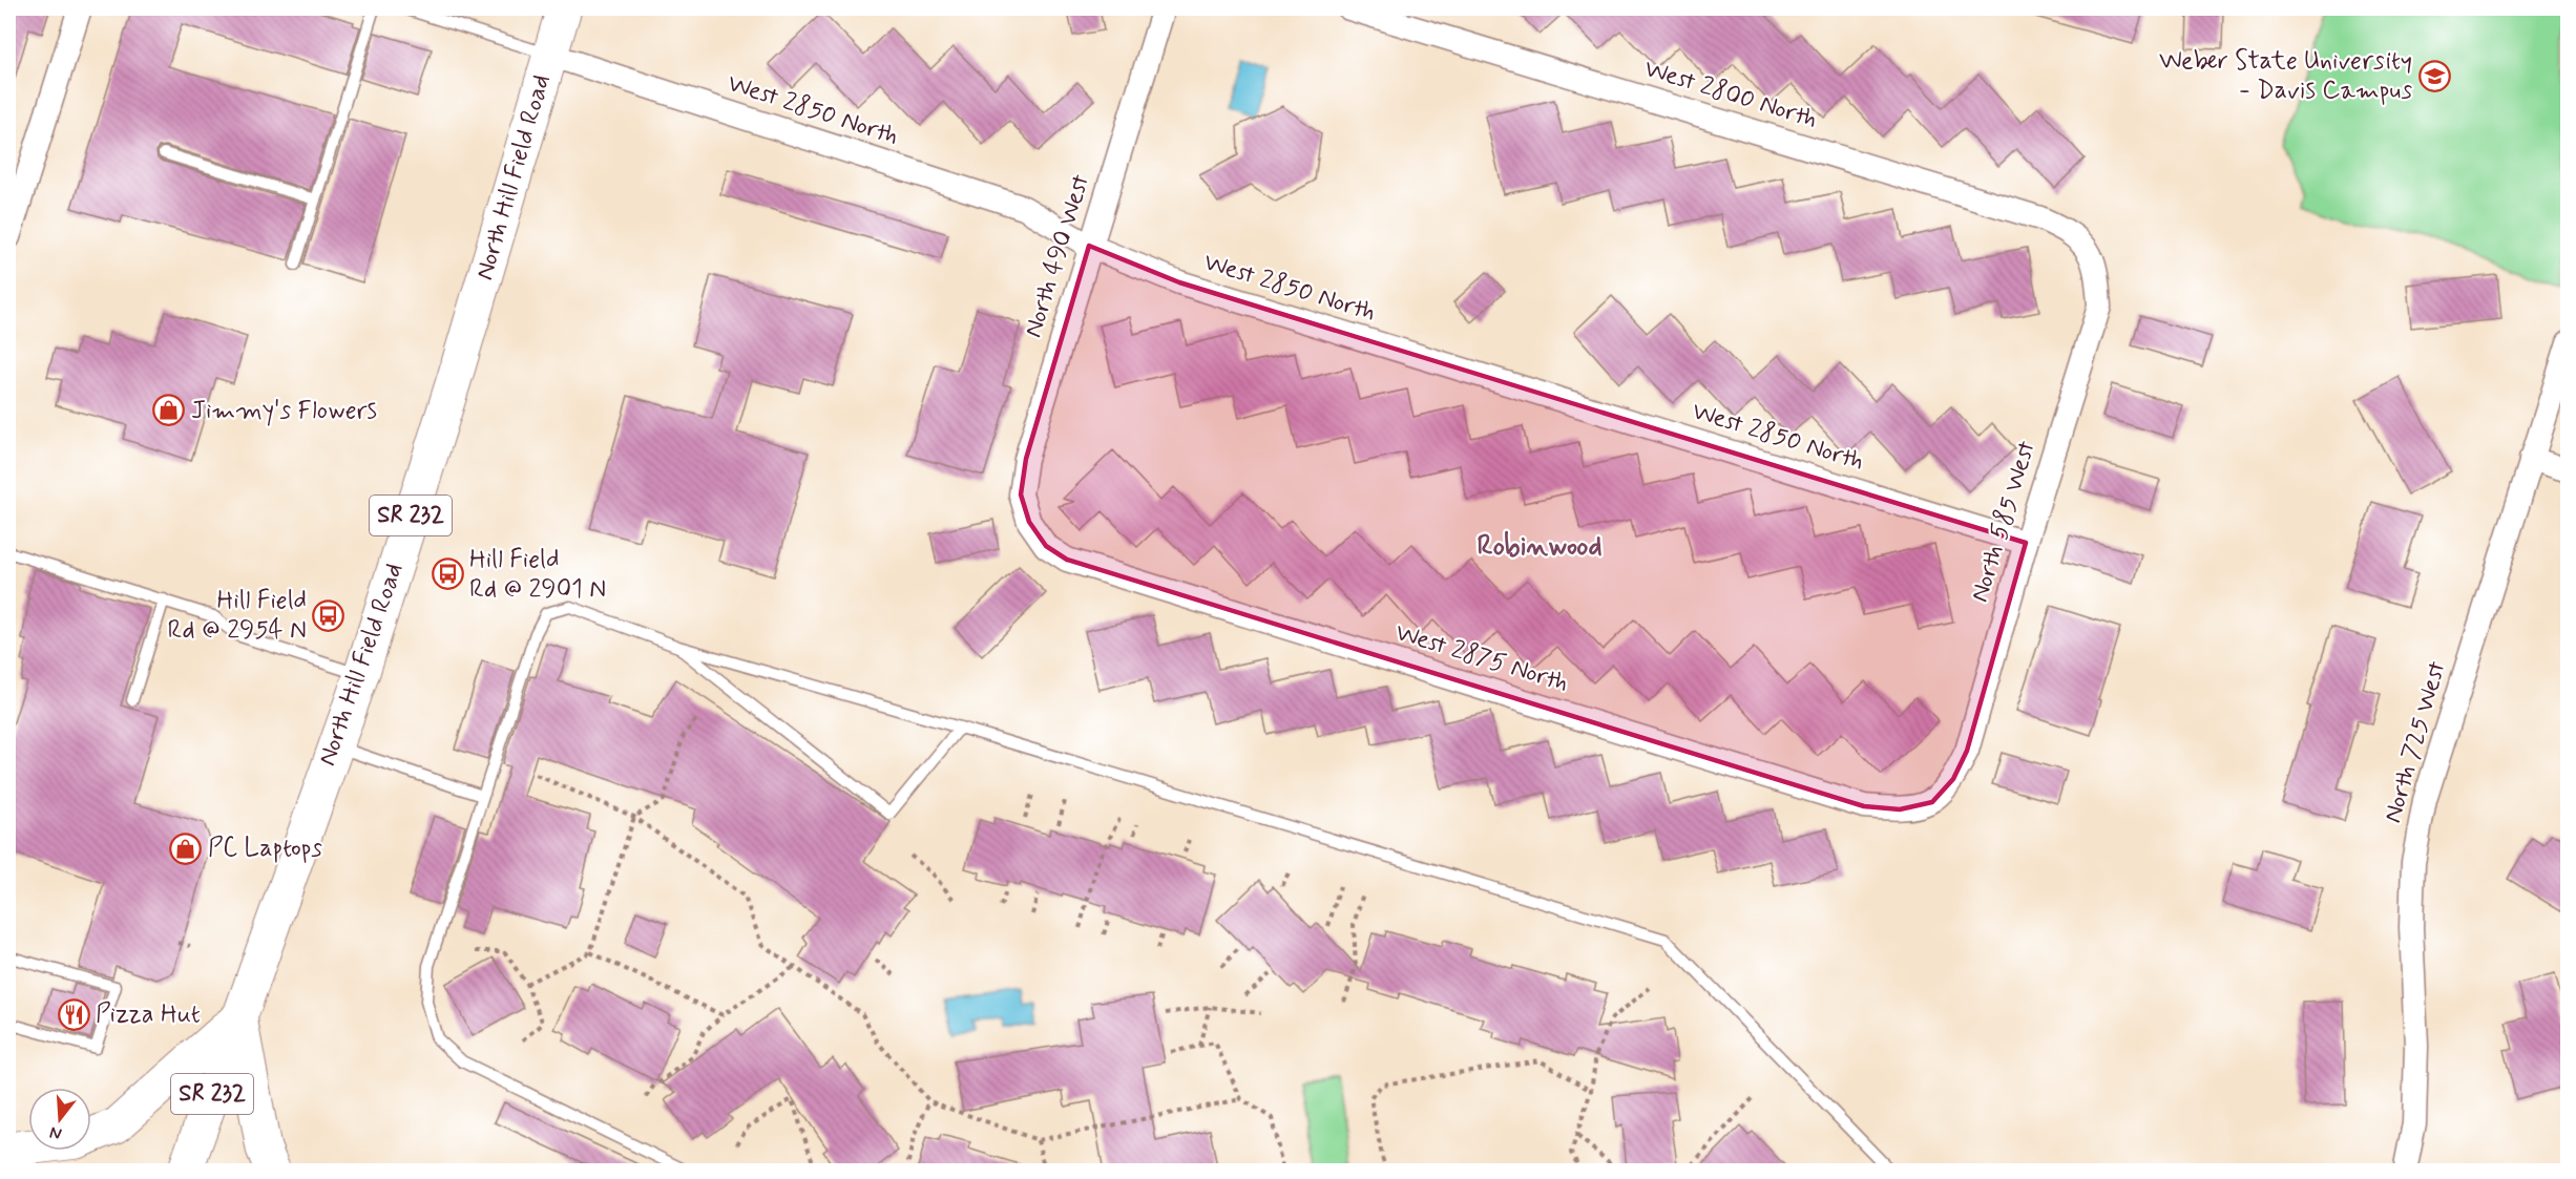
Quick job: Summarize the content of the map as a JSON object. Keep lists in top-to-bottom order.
{
  "streets": {
    "main road": ["North Hill Field Road", "SR 232"],
    "street": [
      "West 2800 North",
      "West 2850 North",
      "North 490 West",
      "North 585 West",
      "West 2875 North",
      "North 725 West"
    ]
  },
  "crossings": [
    ["West 2800 North", "North 585 West"],
    ["West 2850 North", "North Hill Field Road"],
    ["West 2850 North", "North 490 West"],
    ["West 2850 North", "North 585 West"],
    ["North 490 West", "West 2875 North"],
    ["North 585 West", "West 2875 North"]
  ],
  "districts": ["Robinwood"],
  "places": {
    "school or university": ["Weber State University - Davis Campus"],
    "shop": ["Jimmy's Flowers", "PC Laptops"],
    "bus stop": ["Hill Field Rd @ 2901 N", "Hill Field Rd @ 2954 N"],
    "restaurant": ["Pizza Hut"]
  },
  "north": "bottom"
}
